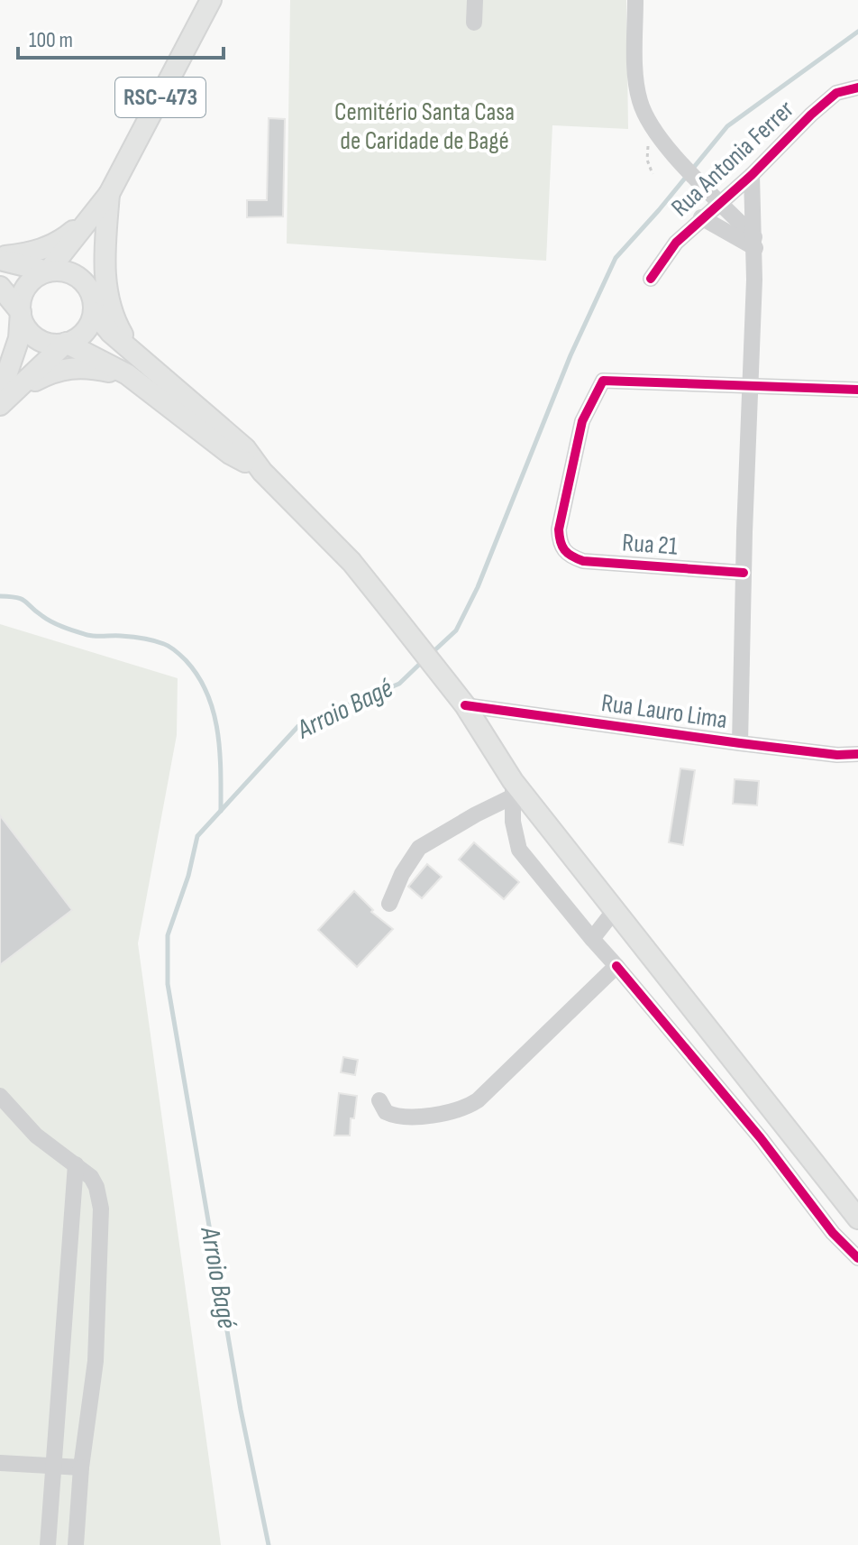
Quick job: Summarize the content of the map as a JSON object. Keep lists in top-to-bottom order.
{
  "streets": {
    "main road": ["RSC-473"],
    "street": ["Rua Antonia Ferrer", "Rua 21", "Rua Lauro Lima"]
  },
  "water": ["Arroio Bagé"],
  "parks": ["Cemitério Santa Casa de Caridade de Bagé"],
  "scale_bar": "100 m"
}
